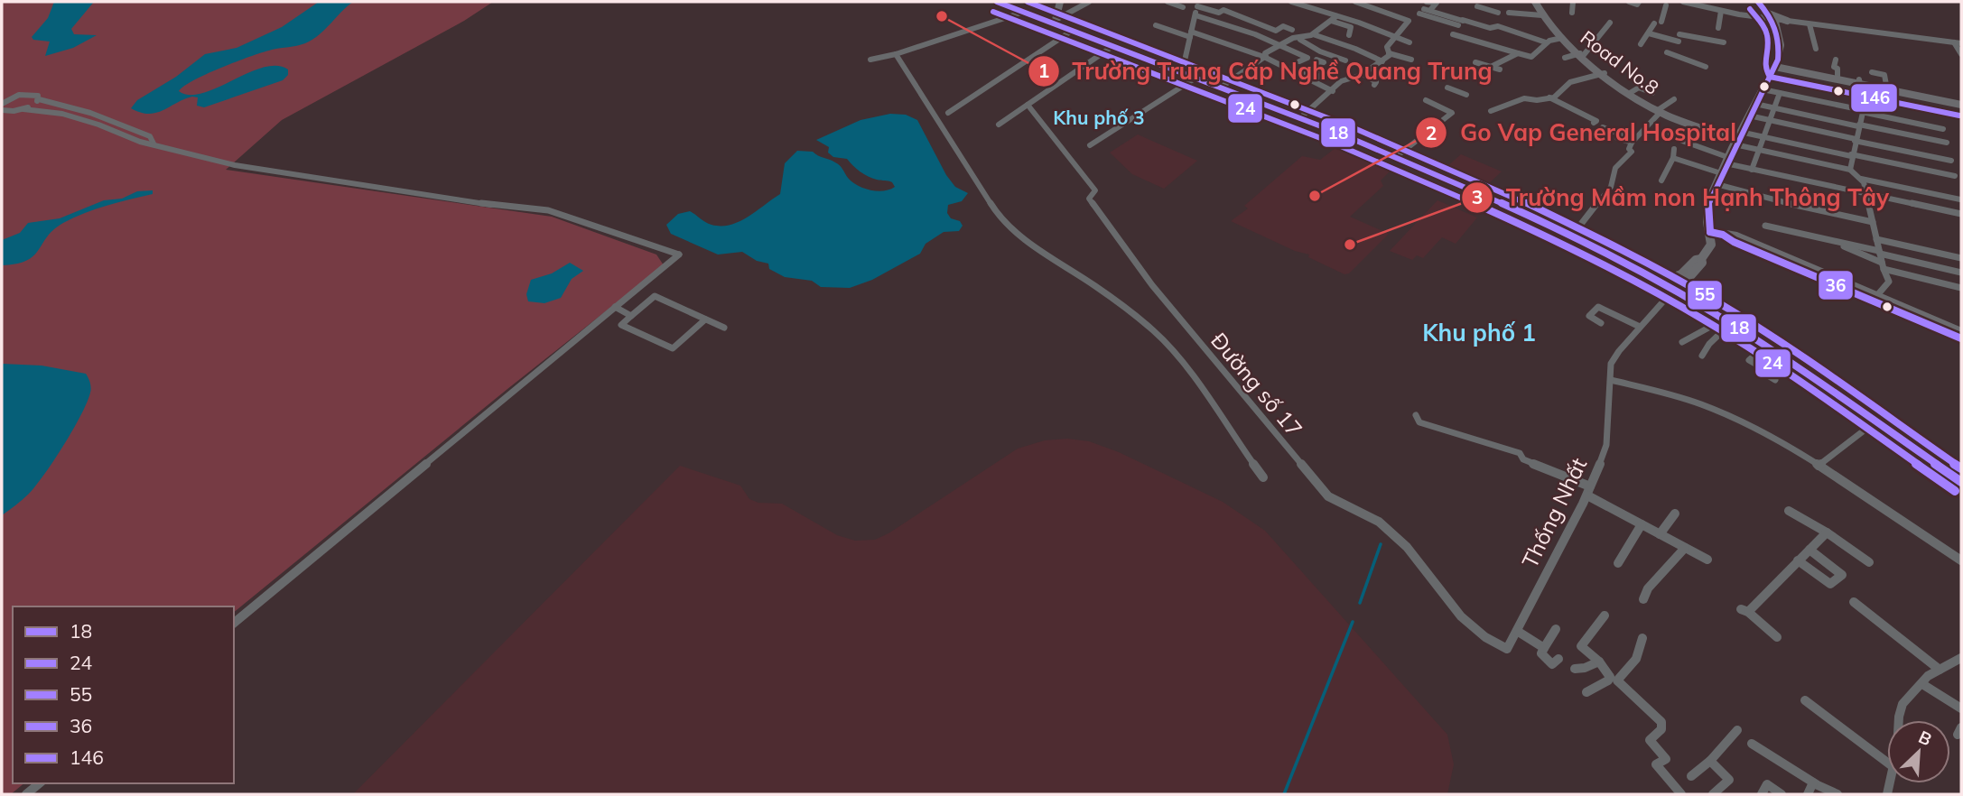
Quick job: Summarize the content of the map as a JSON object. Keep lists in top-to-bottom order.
{
  "streets": {
    "main road": ["Road No.8", "Thống Nhất"],
    "street": ["Đường số 17"]
  },
  "crossings": [
    ["Road No.8", "Thống Nhất"],
    ["Đường số 17", "Thống Nhất"]
  ],
  "districts": ["Khu phố 3", "Khu phố 1"],
  "places": ["Trường Trung Cấp Nghề Quang Trung", "Go Vap General Hospital", "Trường Mầm non Hạnh Thông Tây"],
  "lines": [
    "transit line 18",
    "transit line 55",
    "transit line 36",
    "transit line 146",
    "transit line 24"
  ],
  "legend": [
    "18",
    "24",
    "55",
    "36",
    "146"
  ],
  "north": "top right"
}
